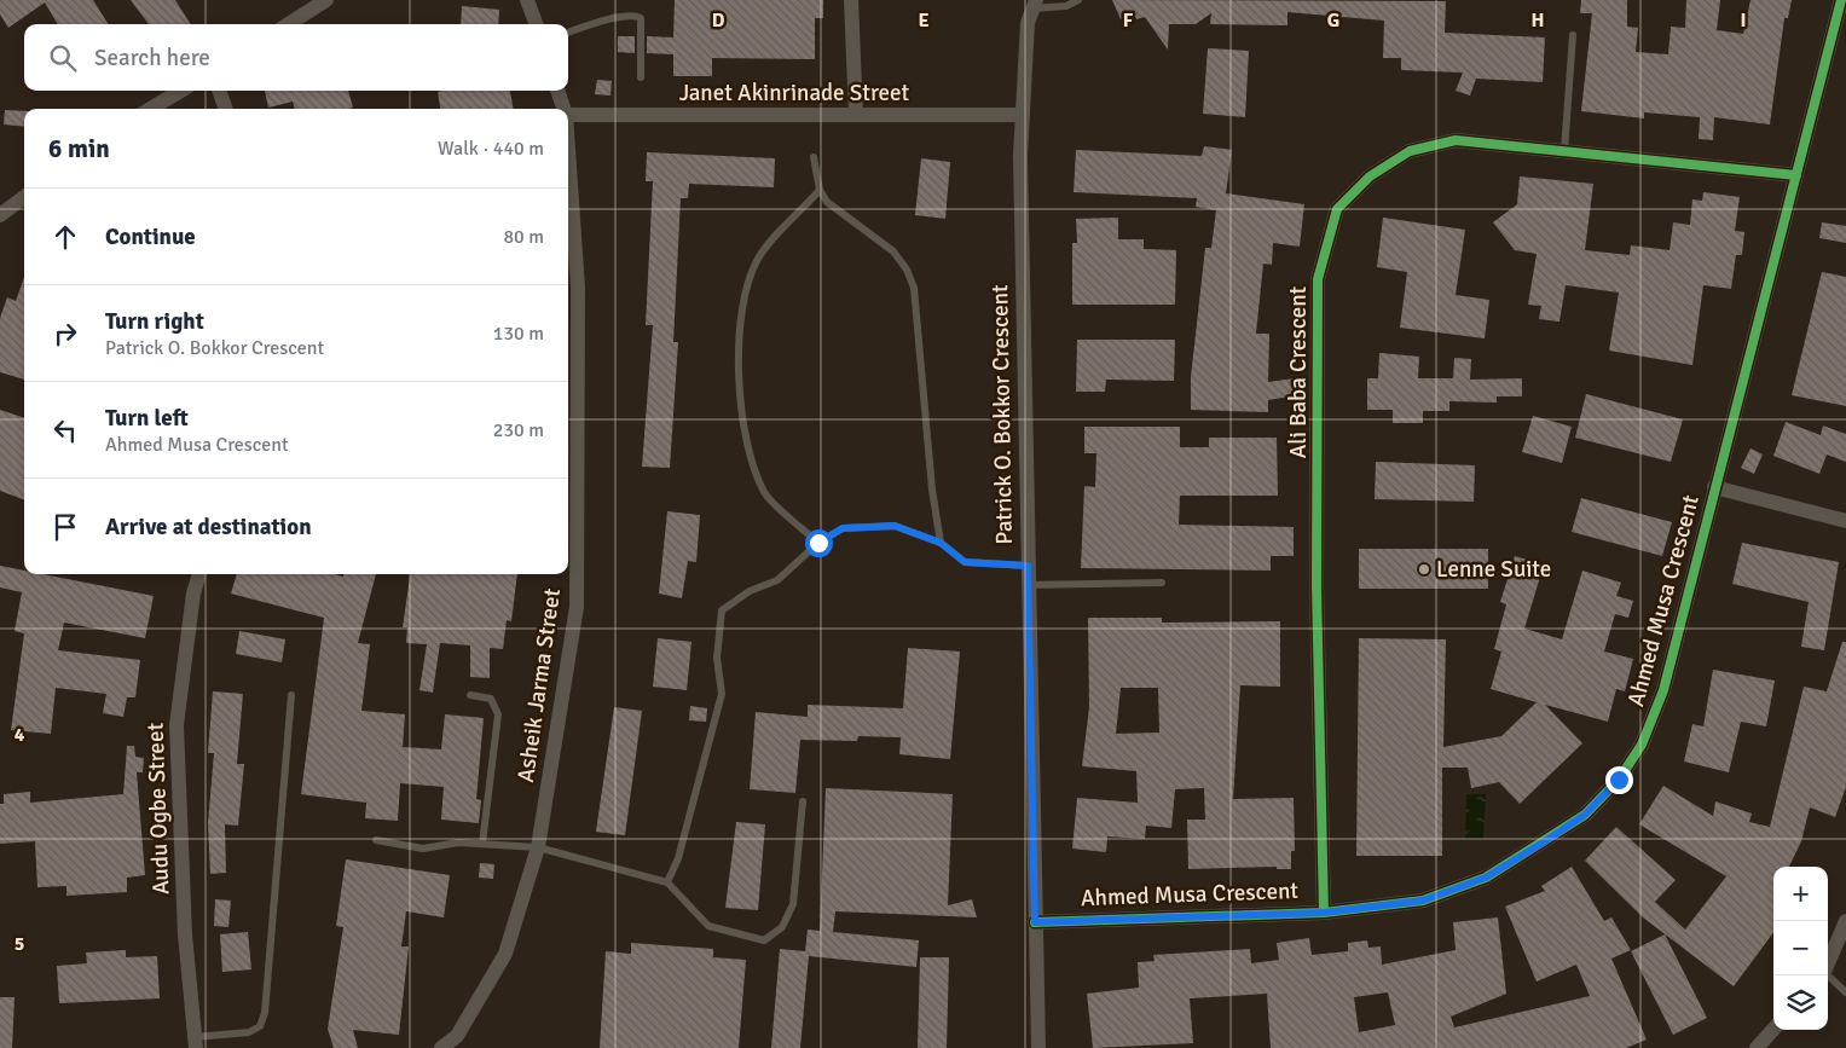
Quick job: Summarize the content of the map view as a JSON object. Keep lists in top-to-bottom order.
{
  "streets": {
    "street": [
      "Janet Akinrinade Street",
      "Ali Baba Crescent",
      "Patrick O. Bokkor Crescent",
      "Ahmed Musa Crescent",
      "Asheik Jarma Street",
      "Audu Ogbe Street"
    ]
  },
  "crossings": [
    ["Janet Akinrinade Street", "Patrick O. Bokkor Crescent"],
    ["Ali Baba Crescent", "Ahmed Musa Crescent"],
    ["Patrick O. Bokkor Crescent", "Ahmed Musa Crescent"]
  ],
  "places": ["Lenne Suite"],
  "page": {
    "search": "Search here",
    "heading": ["6 min", "Walk · 440 m"],
    "list": [
      ["Continue", "80 m"],
      ["Turn right", "Patrick O. Bokkor Crescent", "130 m"],
      ["Turn left", "Ahmed Musa Crescent", "230 m"],
      "Arrive at destination"
    ],
    "map_buttons": ["+", "−"]
  },
  "grid": {
    "columns": [
      "D",
      "E",
      "F",
      "G",
      "H",
      "I"
    ],
    "rows": ["4", "5"]
  }
}
